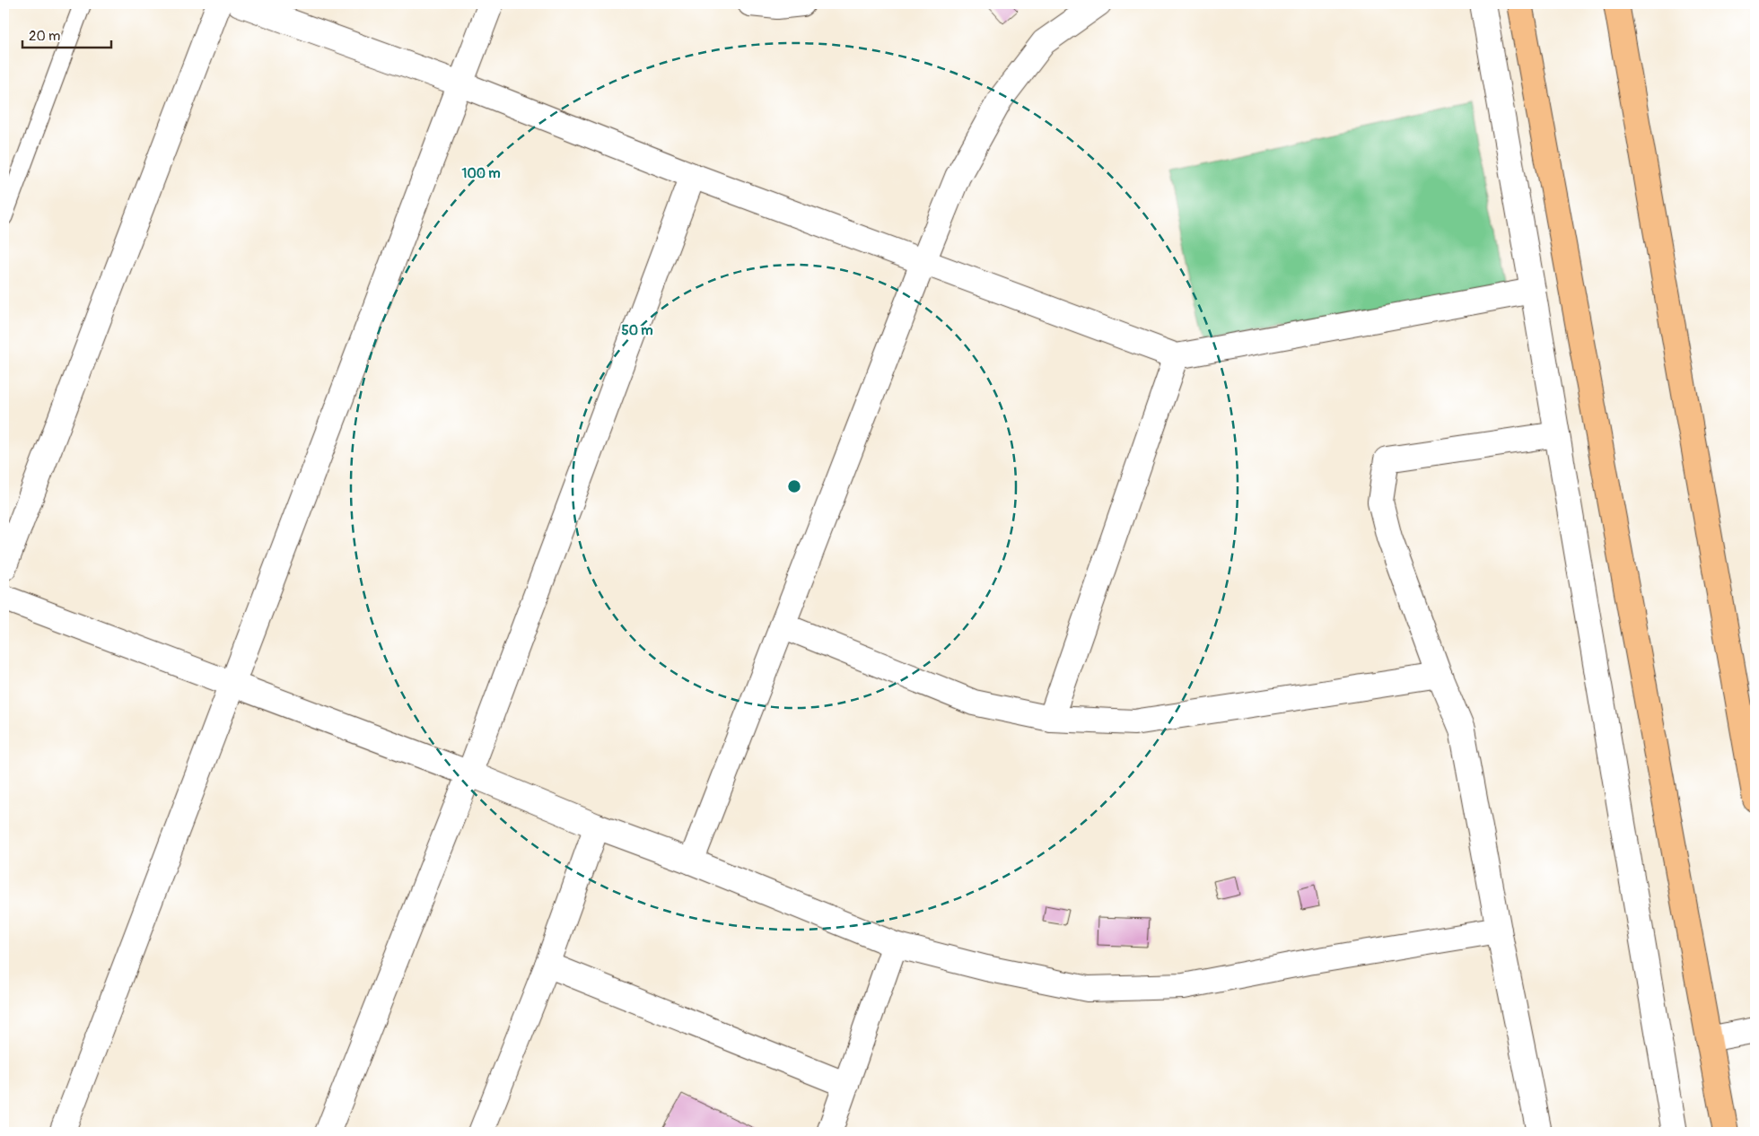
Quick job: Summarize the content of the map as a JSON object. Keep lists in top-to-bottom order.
{
  "scale_bar": "20 m",
  "rings": ["100 m", "50 m"]
}
